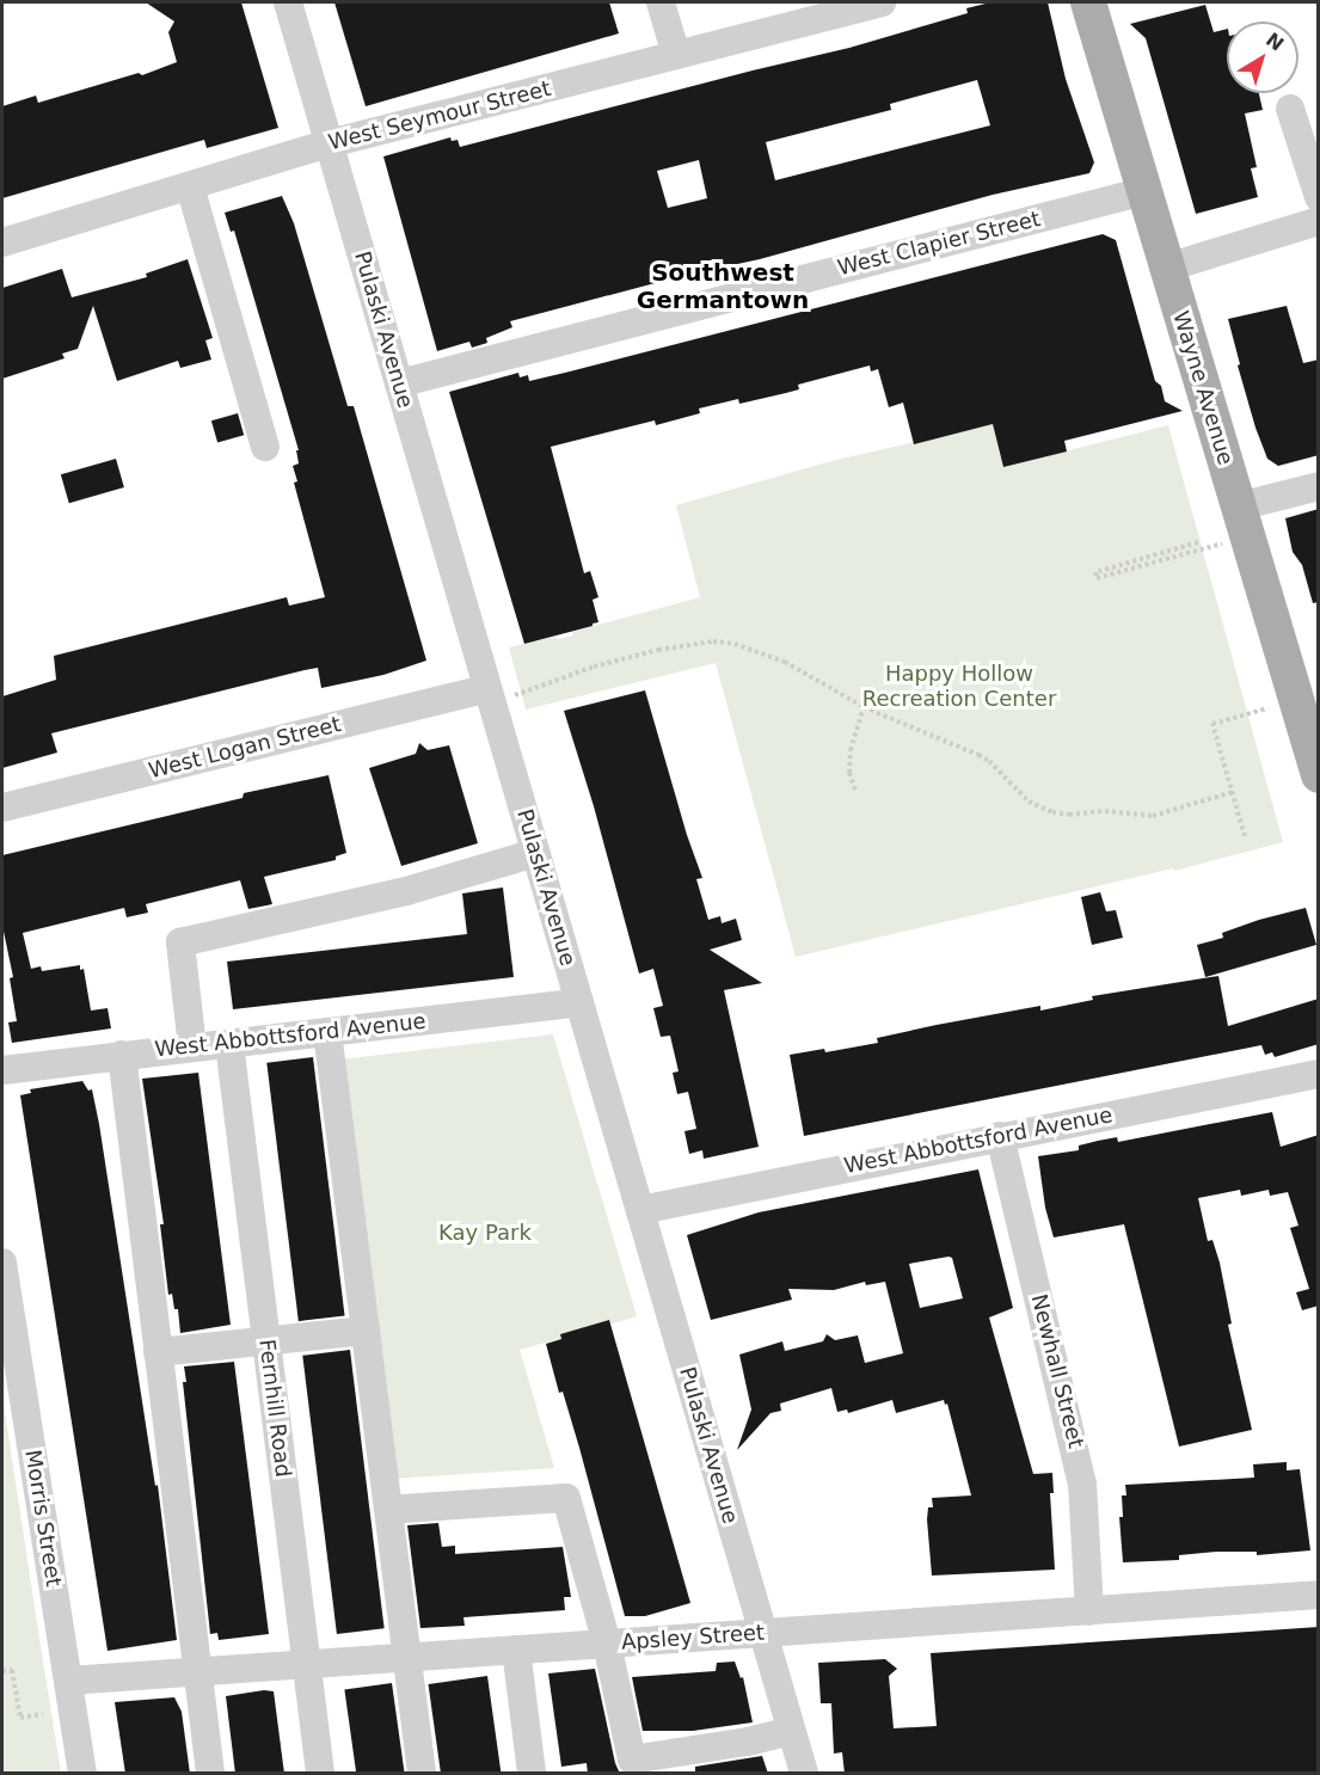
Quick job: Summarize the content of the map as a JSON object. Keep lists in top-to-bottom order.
{
  "streets": {
    "main road": ["Wayne Avenue"],
    "street": [
      "West Seymour Street",
      "West Clapier Street",
      "Pulaski Avenue",
      "West Logan Street",
      "West Abbottsford Avenue",
      "Newhall Street",
      "Fernhill Road",
      "Morris Street",
      "Apsley Street"
    ]
  },
  "crossings": [
    ["West Seymour Street", "Pulaski Avenue"],
    ["West Clapier Street", "Pulaski Avenue"],
    ["West Clapier Street", "Wayne Avenue"],
    ["Pulaski Avenue", "West Logan Street"],
    ["Pulaski Avenue", "West Abbottsford Avenue"],
    ["Pulaski Avenue", "Apsley Street"],
    ["West Abbottsford Avenue", "Newhall Street"],
    ["West Abbottsford Avenue", "Fernhill Road"],
    ["Newhall Street", "Apsley Street"],
    ["Fernhill Road", "Apsley Street"],
    ["Morris Street", "Apsley Street"]
  ],
  "districts": ["Southwest Germantown"],
  "parks": ["Happy Hollow Recreation Center", "Kay Park"],
  "north": "top right"
}
